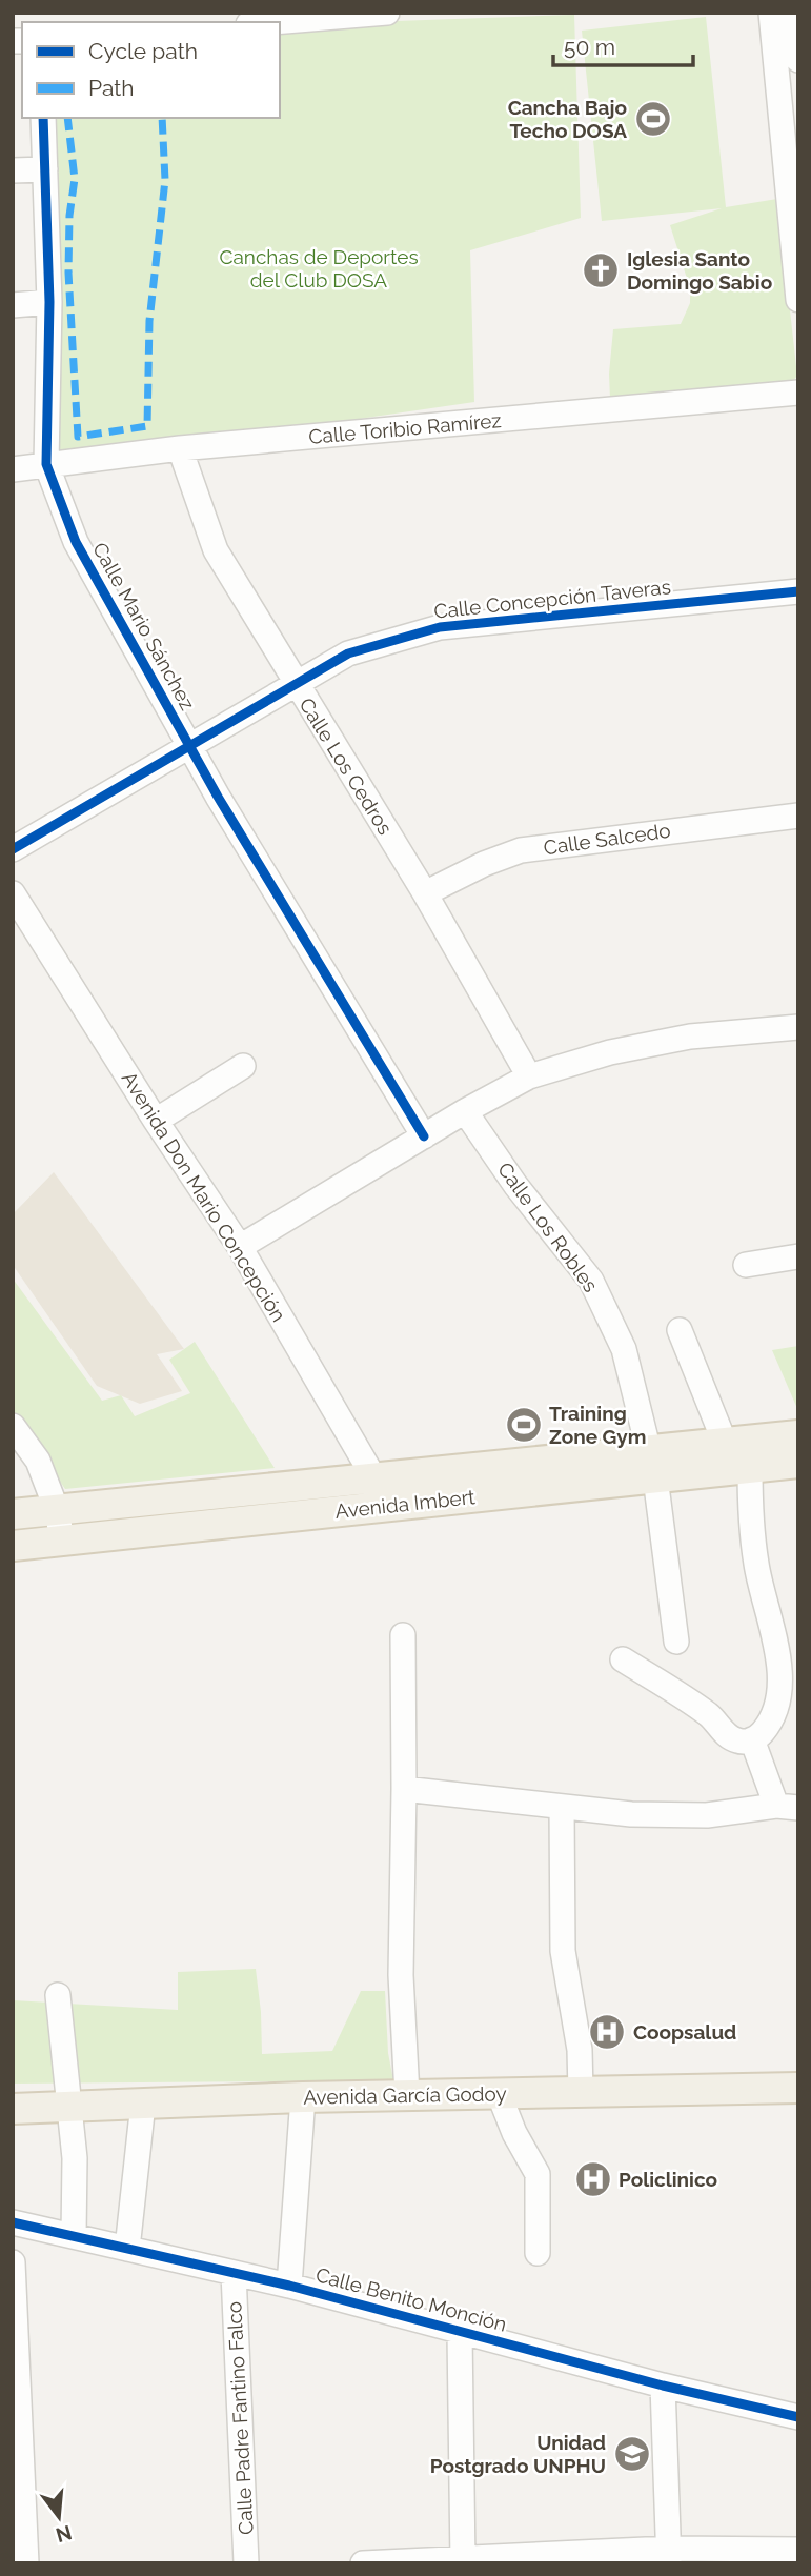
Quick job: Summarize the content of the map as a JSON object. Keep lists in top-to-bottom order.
{
  "streets": {
    "main road": ["Avenida Imbert", "Avenida García Godoy"],
    "street": [
      "Calle Toribio Ramírez",
      "Calle Concepción Taveras",
      "Calle Mario Sánchez",
      "Calle Los Cedros",
      "Calle Salcedo",
      "Avenida Don Mario Concepción",
      "Calle Los Robles",
      "Calle Benito Monción",
      "Calle Padre Fantino Falco"
    ]
  },
  "crossings": [
    ["Calle Toribio Ramírez", "Calle Mario Sánchez"],
    ["Calle Toribio Ramírez", "Calle Los Cedros"],
    ["Calle Concepción Taveras", "Calle Mario Sánchez"],
    ["Calle Concepción Taveras", "Calle Los Cedros"],
    ["Calle Los Cedros", "Calle Salcedo"],
    ["Avenida Don Mario Concepción", "Avenida Imbert"],
    ["Calle Los Robles", "Avenida Imbert"],
    ["Calle Benito Monción", "Calle Padre Fantino Falco"]
  ],
  "parks": ["Canchas de Deportes del Club DOSA"],
  "places": {
    "sports": ["Cancha Bajo Techo DOSA", "Training Zone Gym"],
    "church": ["Iglesia Santo Domingo Sabio"],
    "hospital": ["Coopsalud", "Policlinico"],
    "school or university": ["Unidad Postgrado UNPHU"]
  },
  "legend": ["Cycle path", "Path"],
  "scale_bar": "50 m",
  "north": "bottom"
}
